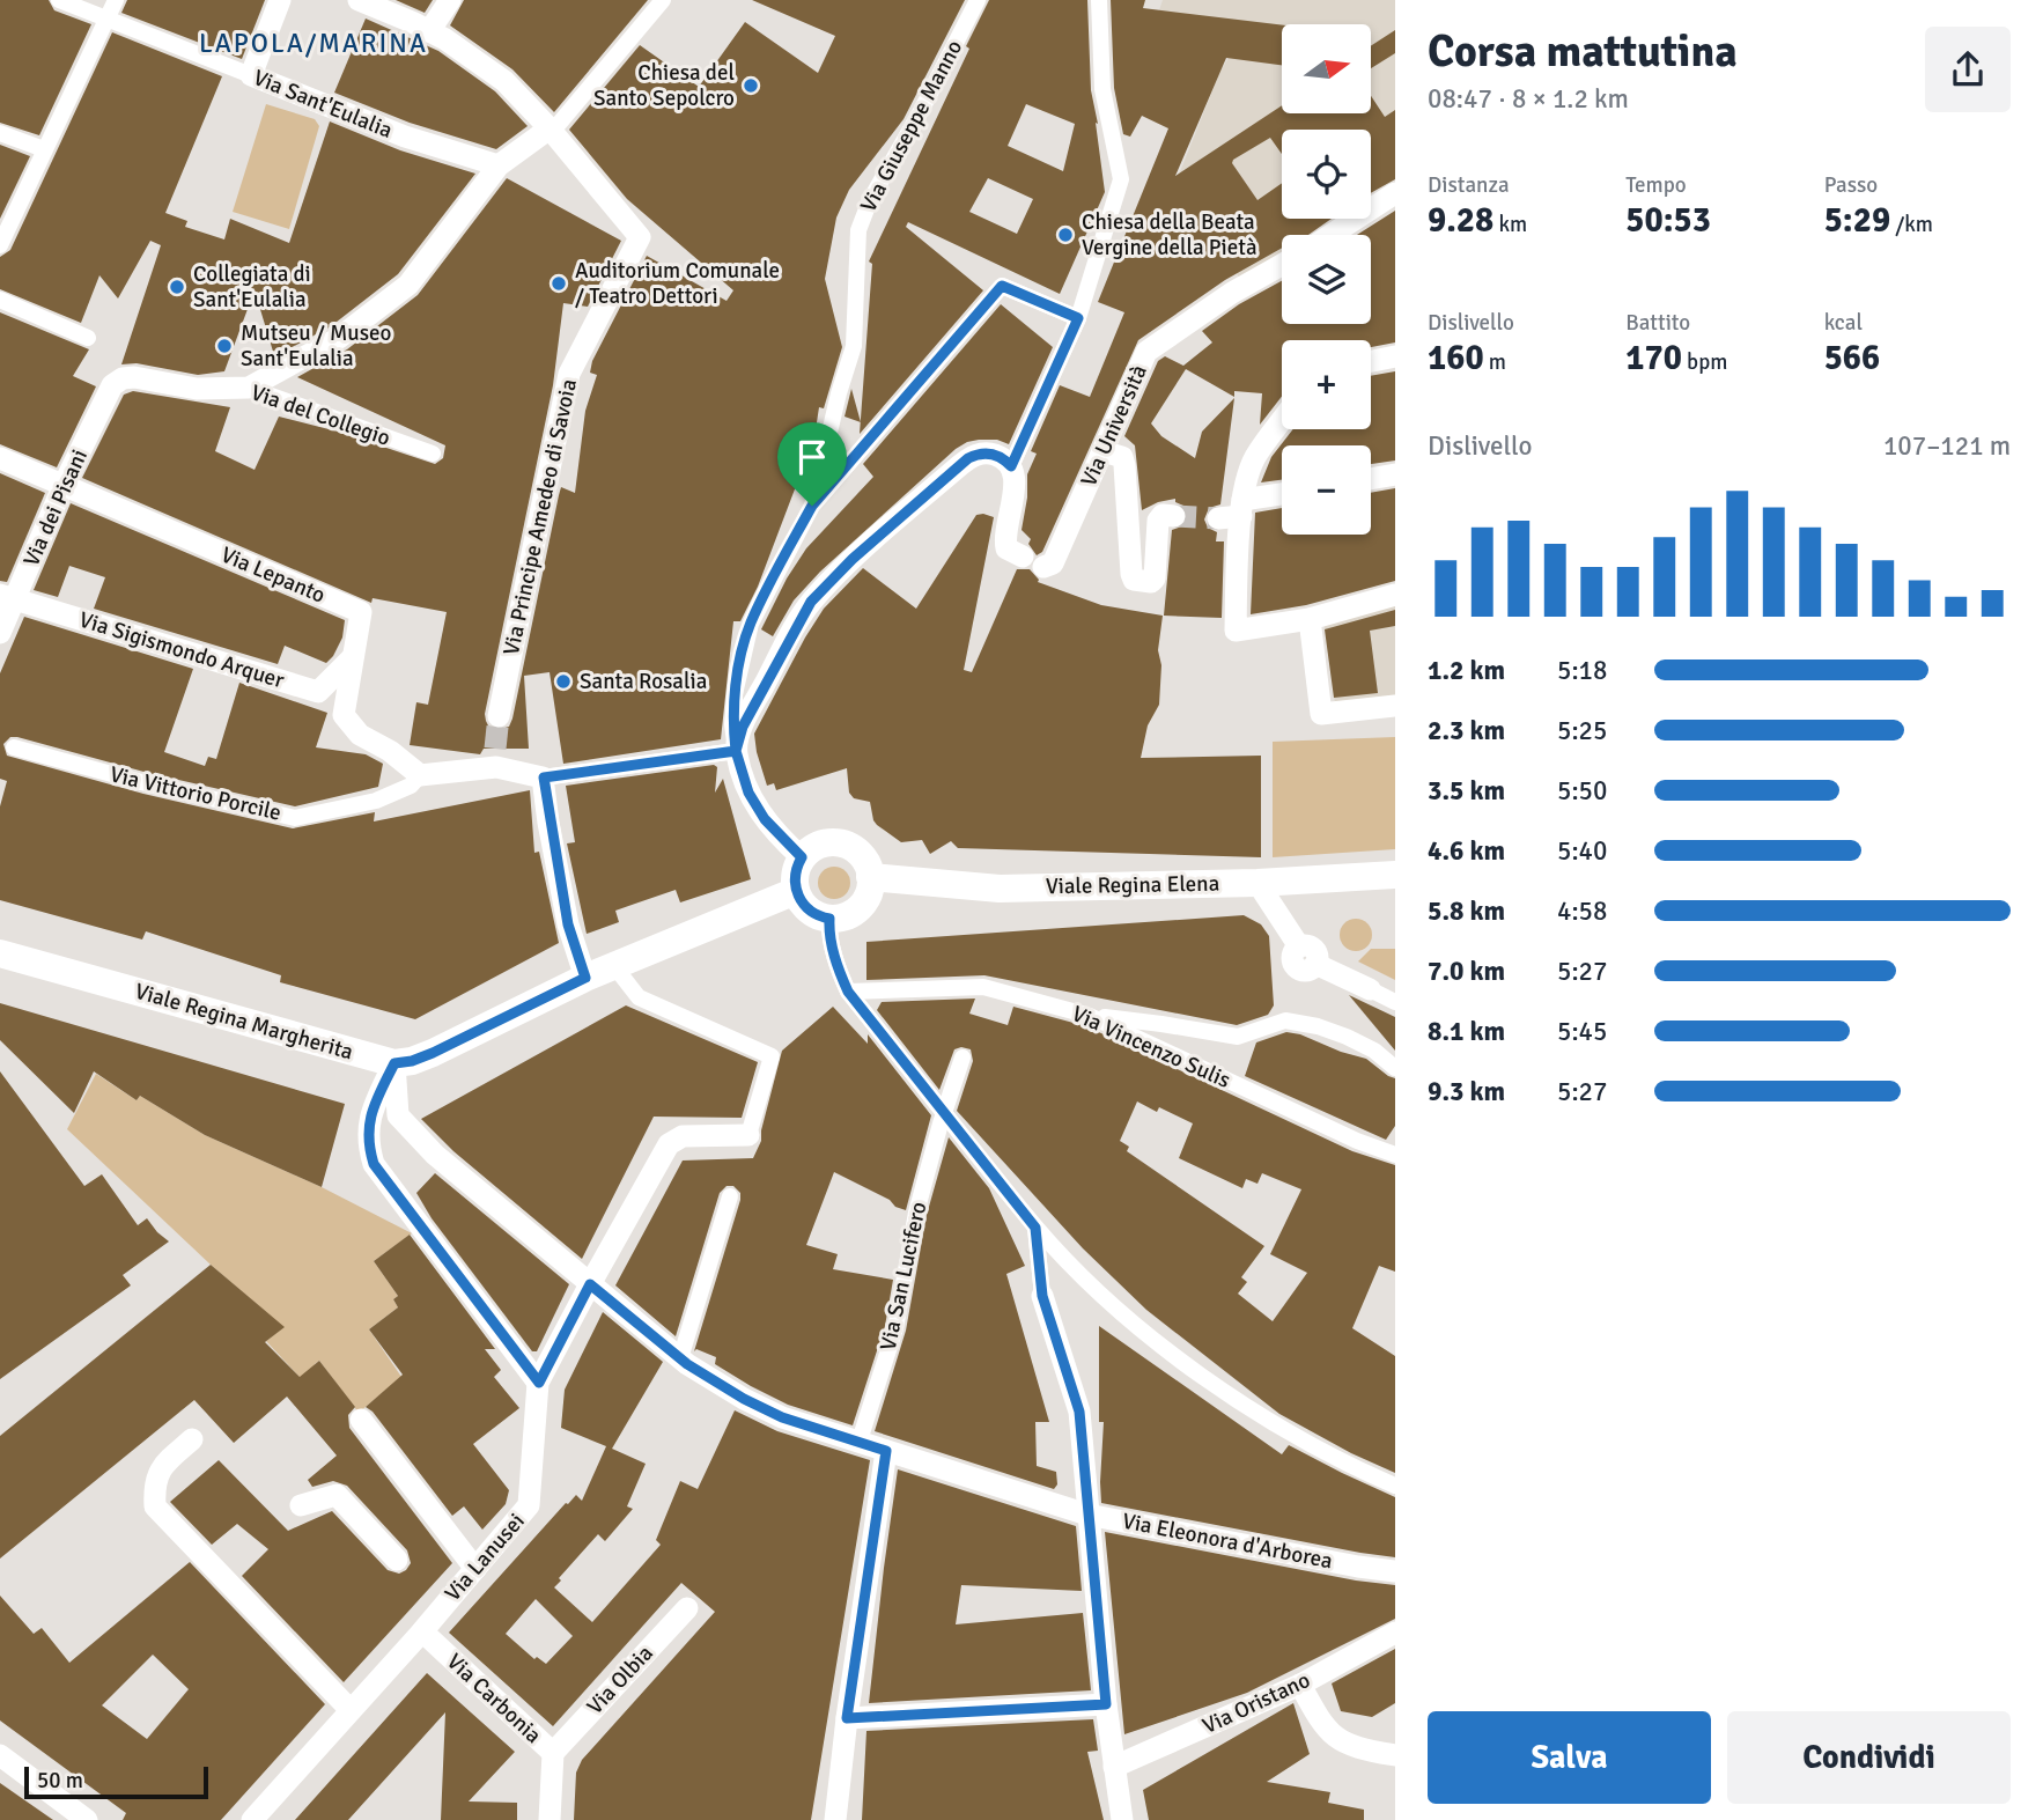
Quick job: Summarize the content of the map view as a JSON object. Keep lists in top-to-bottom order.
{
  "streets": {
    "street": [
      "Via Sant'Eulalia",
      "Via Giuseppe Manno",
      "Via del Collegio",
      "Via Università",
      "Via dei Pisani",
      "Via Principe Amedeo di Savoia",
      "Via Lepanto",
      "Via Sigismondo Arquer",
      "Via Vittorio Porcile",
      "Viale Regina Elena",
      "Viale Regina Margherita",
      "Via Vincenzo Sulis",
      "Via San Lucifero",
      "Via Eleonora d'Arborea",
      "Via Lanusei",
      "Via Olbia",
      "Via Carbonia",
      "Via Oristano"
    ]
  },
  "crossings": [
    ["Via del Collegio", "Via dei Pisani"],
    ["Via dei Pisani", "Via Lepanto"],
    ["Via dei Pisani", "Via Sigismondo Arquer"],
    ["Via Lepanto", "Via Sigismondo Arquer"],
    ["Via Lepanto", "Via Vittorio Porcile"],
    ["Viale Regina Margherita", "Via Eleonora d'Arborea"],
    ["Via San Lucifero", "Via Eleonora d'Arborea"],
    ["Via Eleonora d'Arborea", "Via Lanusei"],
    ["Via Lanusei", "Via Carbonia"],
    ["Via Olbia", "Via Carbonia"]
  ],
  "districts": ["LAPOLA/MARINA"],
  "places": [
    "Chiesa del Santo Sepolcro",
    "Chiesa della Beata Vergine della Pietà",
    "Auditorium Comunale / Teatro Dettori",
    "Collegiata di Sant'Eulalia",
    "Mutseu / Museo Sant'Eulalia",
    "Santa Rosalia"
  ],
  "scale_bar": "50 m",
  "north": "right",
  "page": {
    "heading": ["Corsa mattutina", "08:47 · 8 × 1.2 km"],
    "map_buttons": ["+", "−"],
    "stats": [
      ["Distanza", "9.28 km"],
      ["Tempo", "50:53"],
      ["Passo", "5:29 /km"],
      ["Dislivello", "160 m"],
      ["Battito", "170 bpm"],
      ["kcal", "566"]
    ],
    "chart": ["Dislivello", "107–121 m"],
    "list": [
      {
        "name": "1.2 km",
        "note": "5:18"
      },
      {
        "name": "2.3 km",
        "note": "5:25"
      },
      {
        "name": "3.5 km",
        "note": "5:50"
      },
      {
        "name": "4.6 km",
        "note": "5:40"
      },
      {
        "name": "5.8 km",
        "note": "4:58"
      },
      {
        "name": "7.0 km",
        "note": "5:27"
      },
      {
        "name": "8.1 km",
        "note": "5:45"
      },
      {
        "name": "9.3 km",
        "note": "5:27"
      }
    ],
    "buttons": ["Salva", "Condividi"],
    "scale": "50 m"
  }
}
